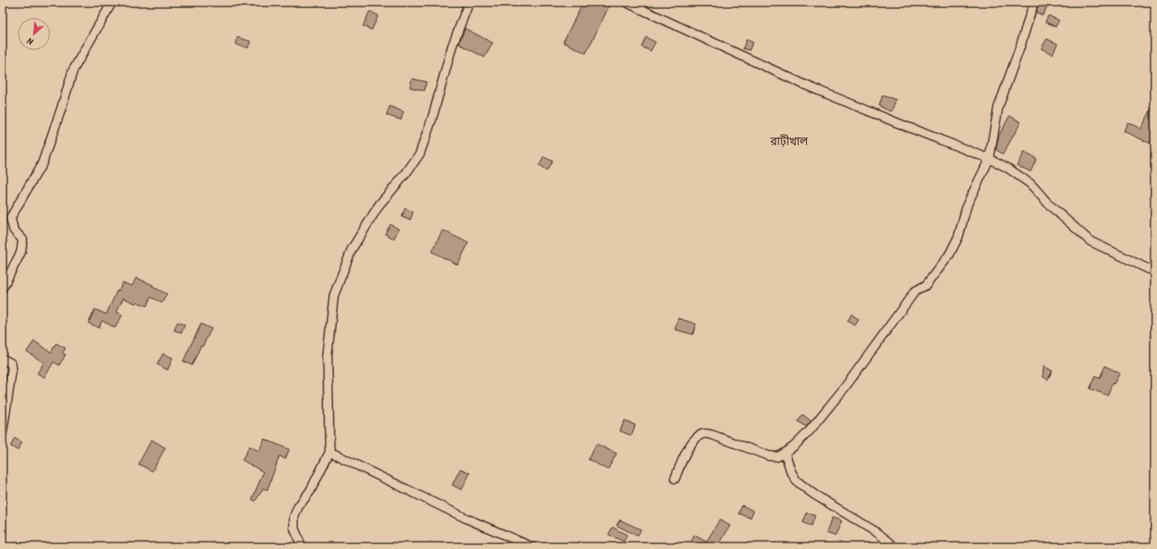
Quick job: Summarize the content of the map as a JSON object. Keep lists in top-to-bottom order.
{
  "districts": ["রাঢ়ীখাল"],
  "north": "bottom left"
}
